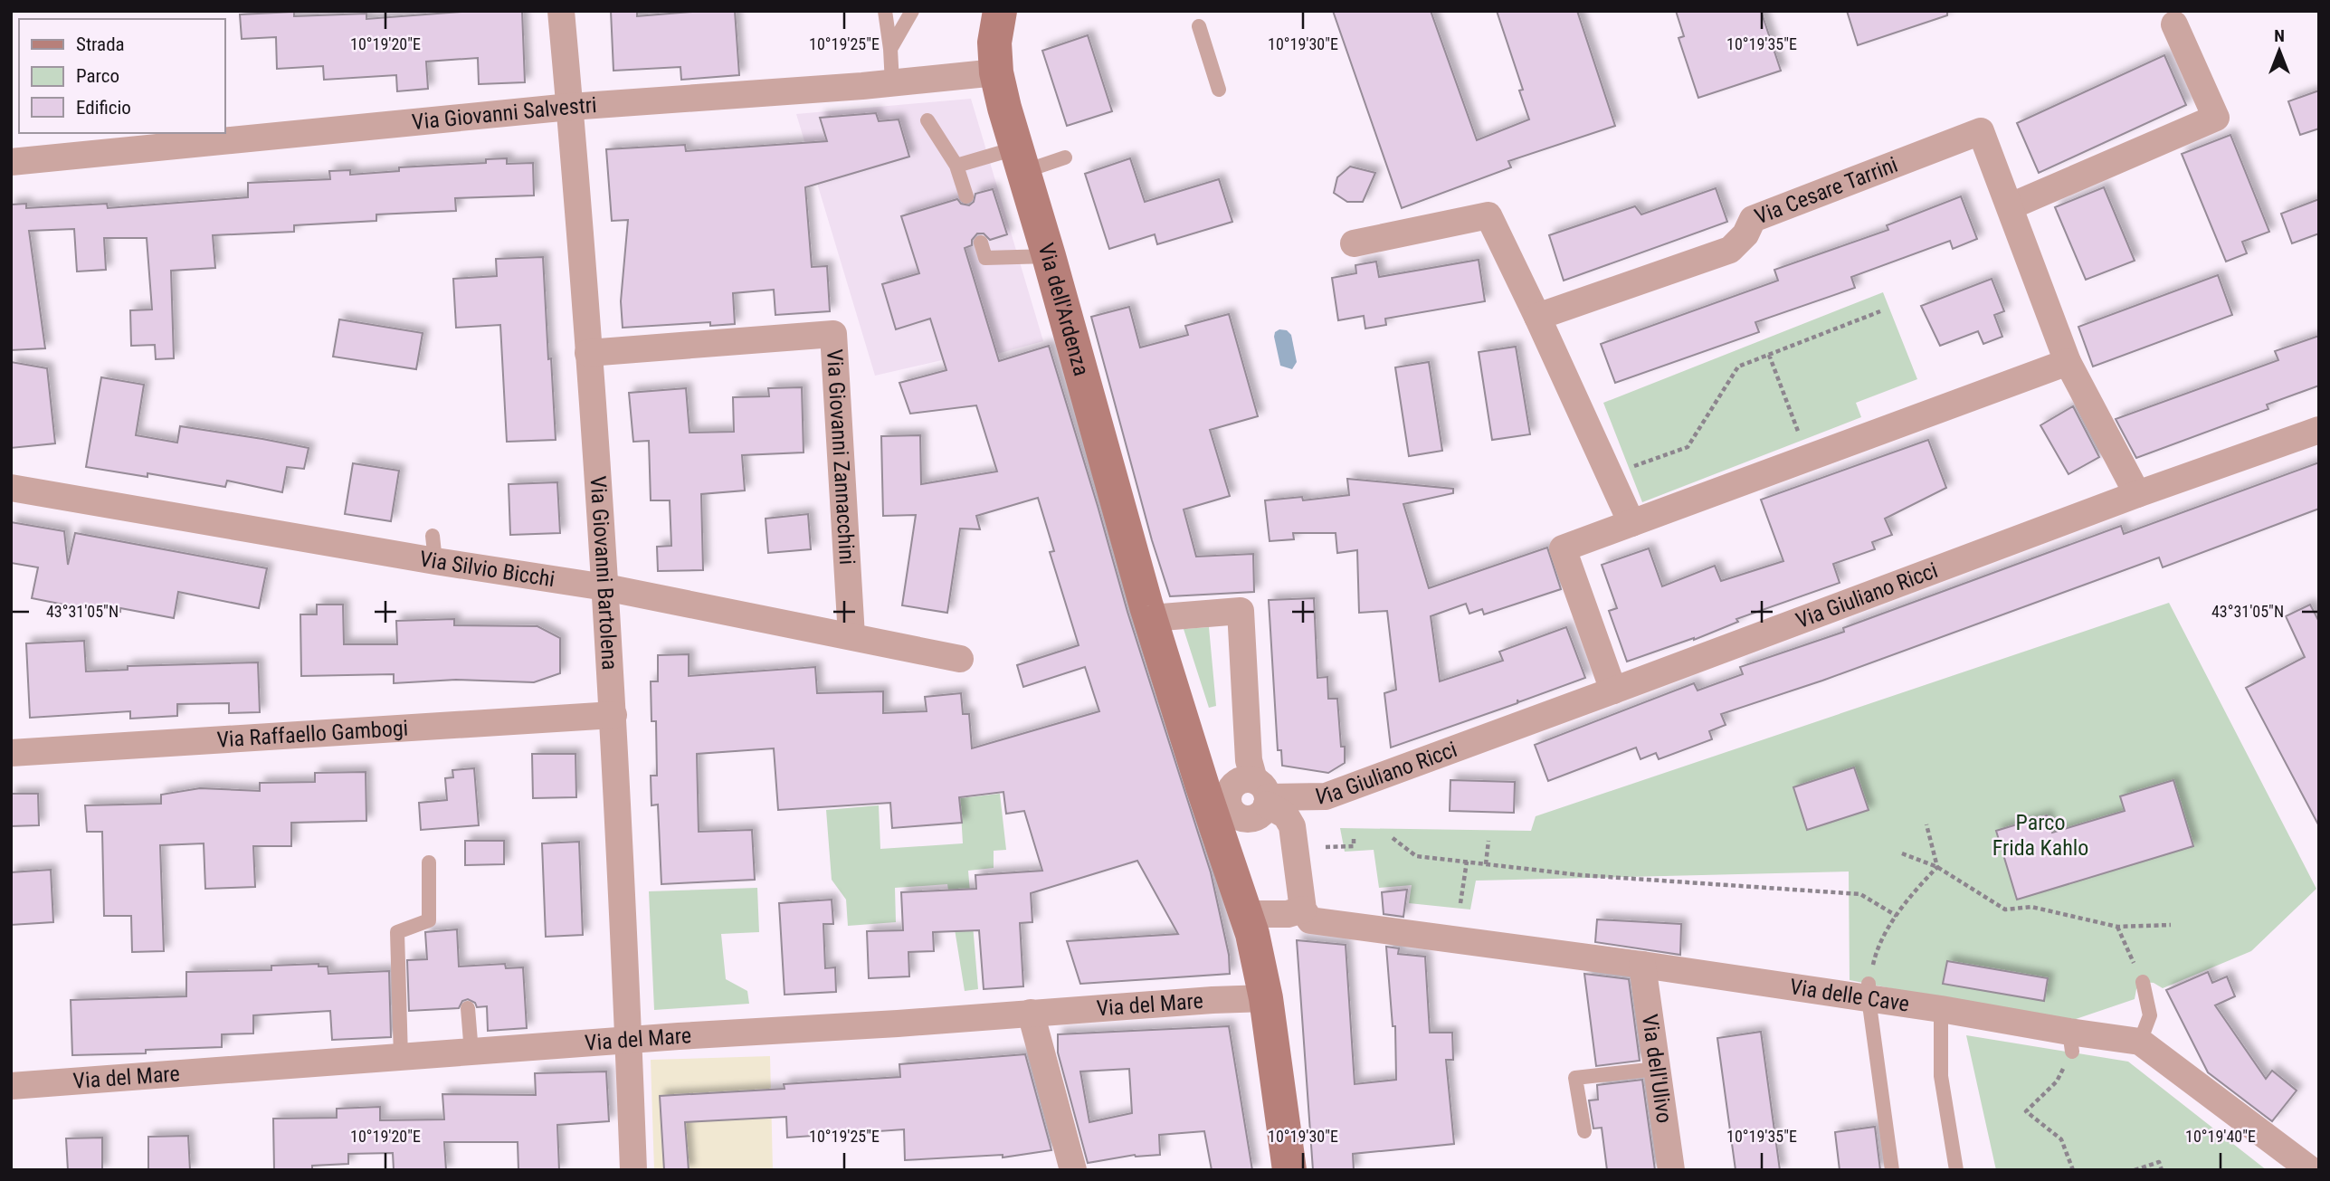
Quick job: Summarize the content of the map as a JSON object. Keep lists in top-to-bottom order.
{
  "streets": {
    "main road": ["Via dell'Ardenza"],
    "street": [
      "Via Giovanni Salvestri",
      "Via Cesare Tarrini",
      "Via Giovanni Zannacchini",
      "Via Silvio Bicchi",
      "Via Giovanni Bartolena",
      "Via Giuliano Ricci",
      "Via Raffaello Gambogi",
      "Via delle Cave",
      "Via del Mare",
      "Via dell'Ulivo"
    ]
  },
  "crossings": [
    ["Via Giovanni Salvestri", "Via dell'Ardenza"],
    ["Via Giovanni Salvestri", "Via Giovanni Bartolena"],
    ["Via Cesare Tarrini", "Via Giuliano Ricci"],
    ["Via dell'Ardenza", "Via Giuliano Ricci"],
    ["Via Giovanni Zannacchini", "Via Silvio Bicchi"],
    ["Via Giovanni Zannacchini", "Via Giovanni Bartolena"],
    ["Via Silvio Bicchi", "Via Giovanni Bartolena"],
    ["Via Giovanni Bartolena", "Via Raffaello Gambogi"],
    ["Via Giovanni Bartolena", "Via del Mare"],
    ["Via delle Cave", "Via dell'Ulivo"]
  ],
  "parks": ["Parco Frida Kahlo"],
  "legend": ["Strada", "Parco", "Edificio"],
  "north": "top",
  "coordinates": [
    "10°19'20\"E",
    "10°19'25\"E",
    "10°19'30\"E",
    "10°19'35\"E",
    "43°31'05\"N",
    "10°19'40\"E"
  ]
}
